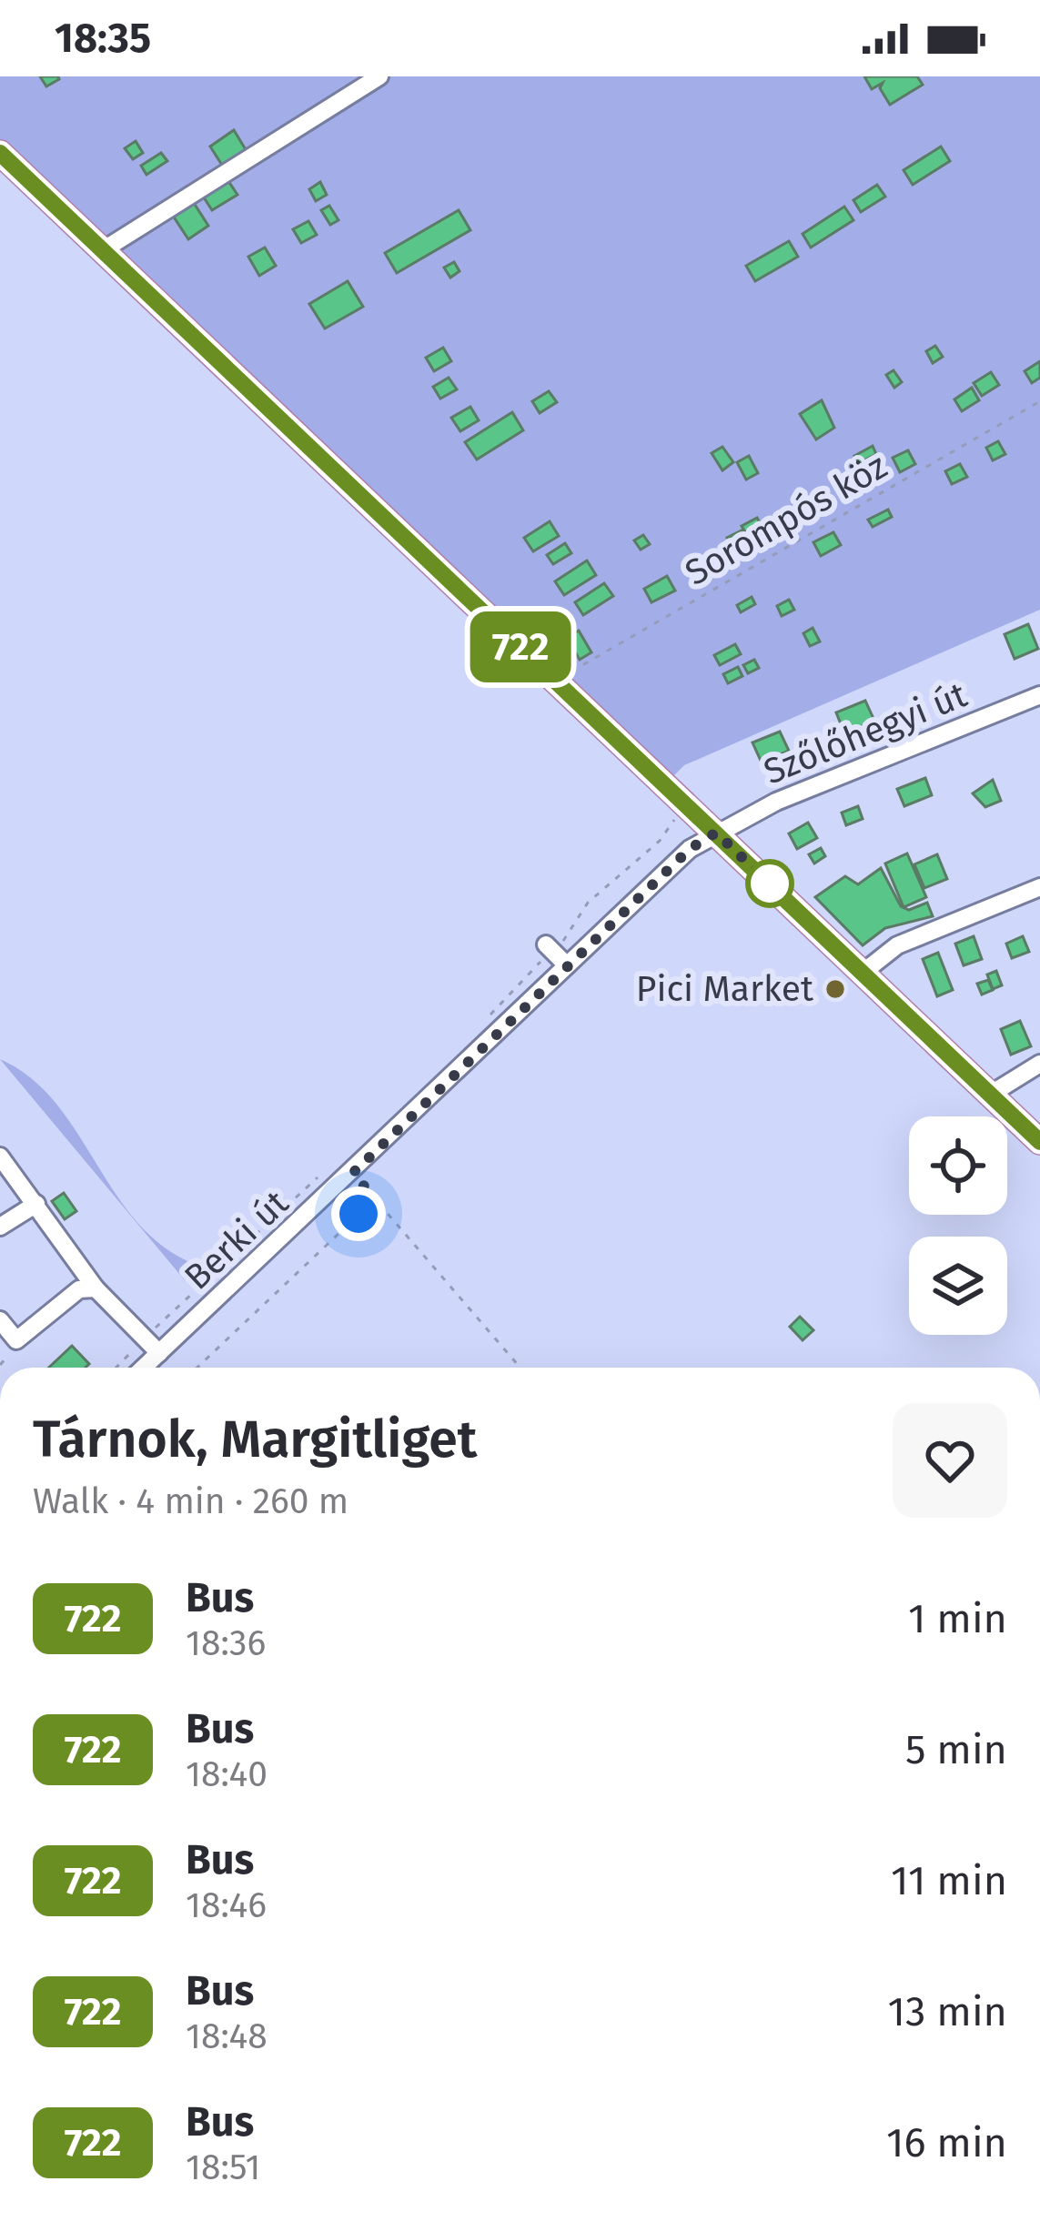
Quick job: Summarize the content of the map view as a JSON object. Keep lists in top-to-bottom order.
{
  "streets": {
    "street": ["Szőlőhegyi út", "Berki út"],
    "path": ["Sorompós köz"]
  },
  "crossings": [
    ["Szőlőhegyi út", "Berki út"]
  ],
  "places": ["Pici Market"],
  "lines": ["bus line 722"],
  "page": {
    "status": "18:35",
    "on_map": "722",
    "heading": ["Tárnok, Margitliget", "Walk · 4 min · 260 m"],
    "list": [
      {
        "mark": "722",
        "name": "Bus",
        "note": "18:36",
        "value": "1 min"
      },
      {
        "mark": "722",
        "name": "Bus",
        "note": "18:40",
        "value": "5 min"
      },
      {
        "mark": "722",
        "name": "Bus",
        "note": "18:46",
        "value": "11 min"
      },
      {
        "mark": "722",
        "name": "Bus",
        "note": "18:48",
        "value": "13 min"
      },
      {
        "mark": "722",
        "name": "Bus",
        "note": "18:51",
        "value": "16 min"
      }
    ]
  }
}
